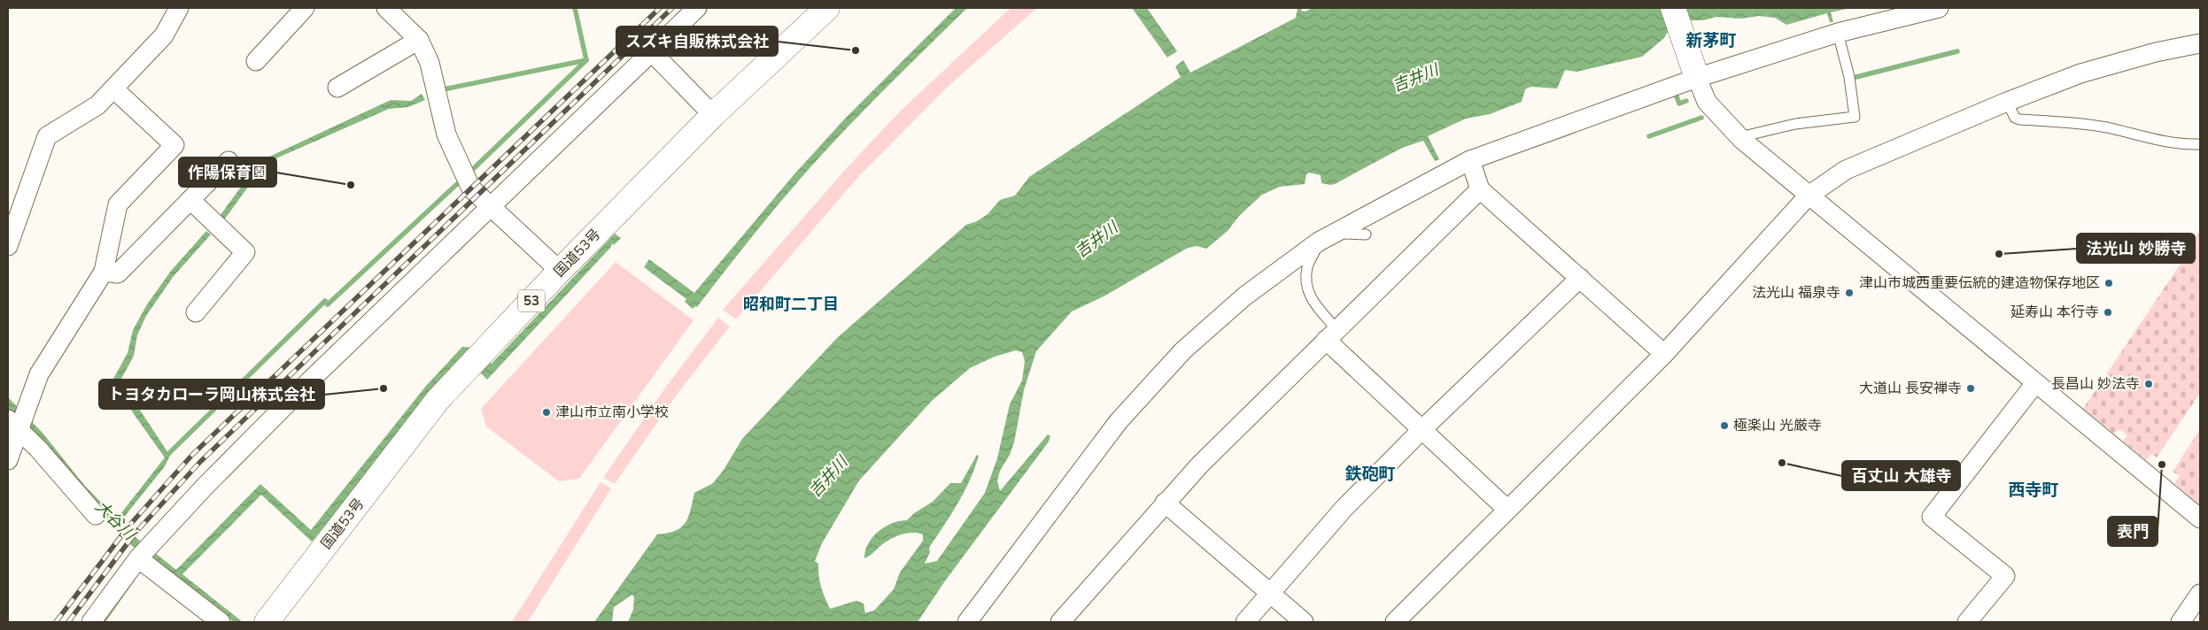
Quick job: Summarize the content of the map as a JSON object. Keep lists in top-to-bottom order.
{
  "streets": {
    "main road": ["国道53号", "53"]
  },
  "districts": [
    "新茅町",
    "昭和町二丁目",
    "鉄砲町",
    "西寺町"
  ],
  "water": ["吉井川", "大谷川"],
  "places": [
    "スズキ自販株式会社",
    "作陽保育園",
    "法光山 妙勝寺",
    "津山市城西重要伝統的建造物保存地区",
    "法光山 福泉寺",
    "延寿山 本行寺",
    "長昌山 妙法寺",
    "トヨタカローラ岡山株式会社",
    "大道山 長安禅寺",
    "津山市立南小学校",
    "極楽山 光厳寺",
    "百丈山 大雄寺",
    "表門"
  ]
}
